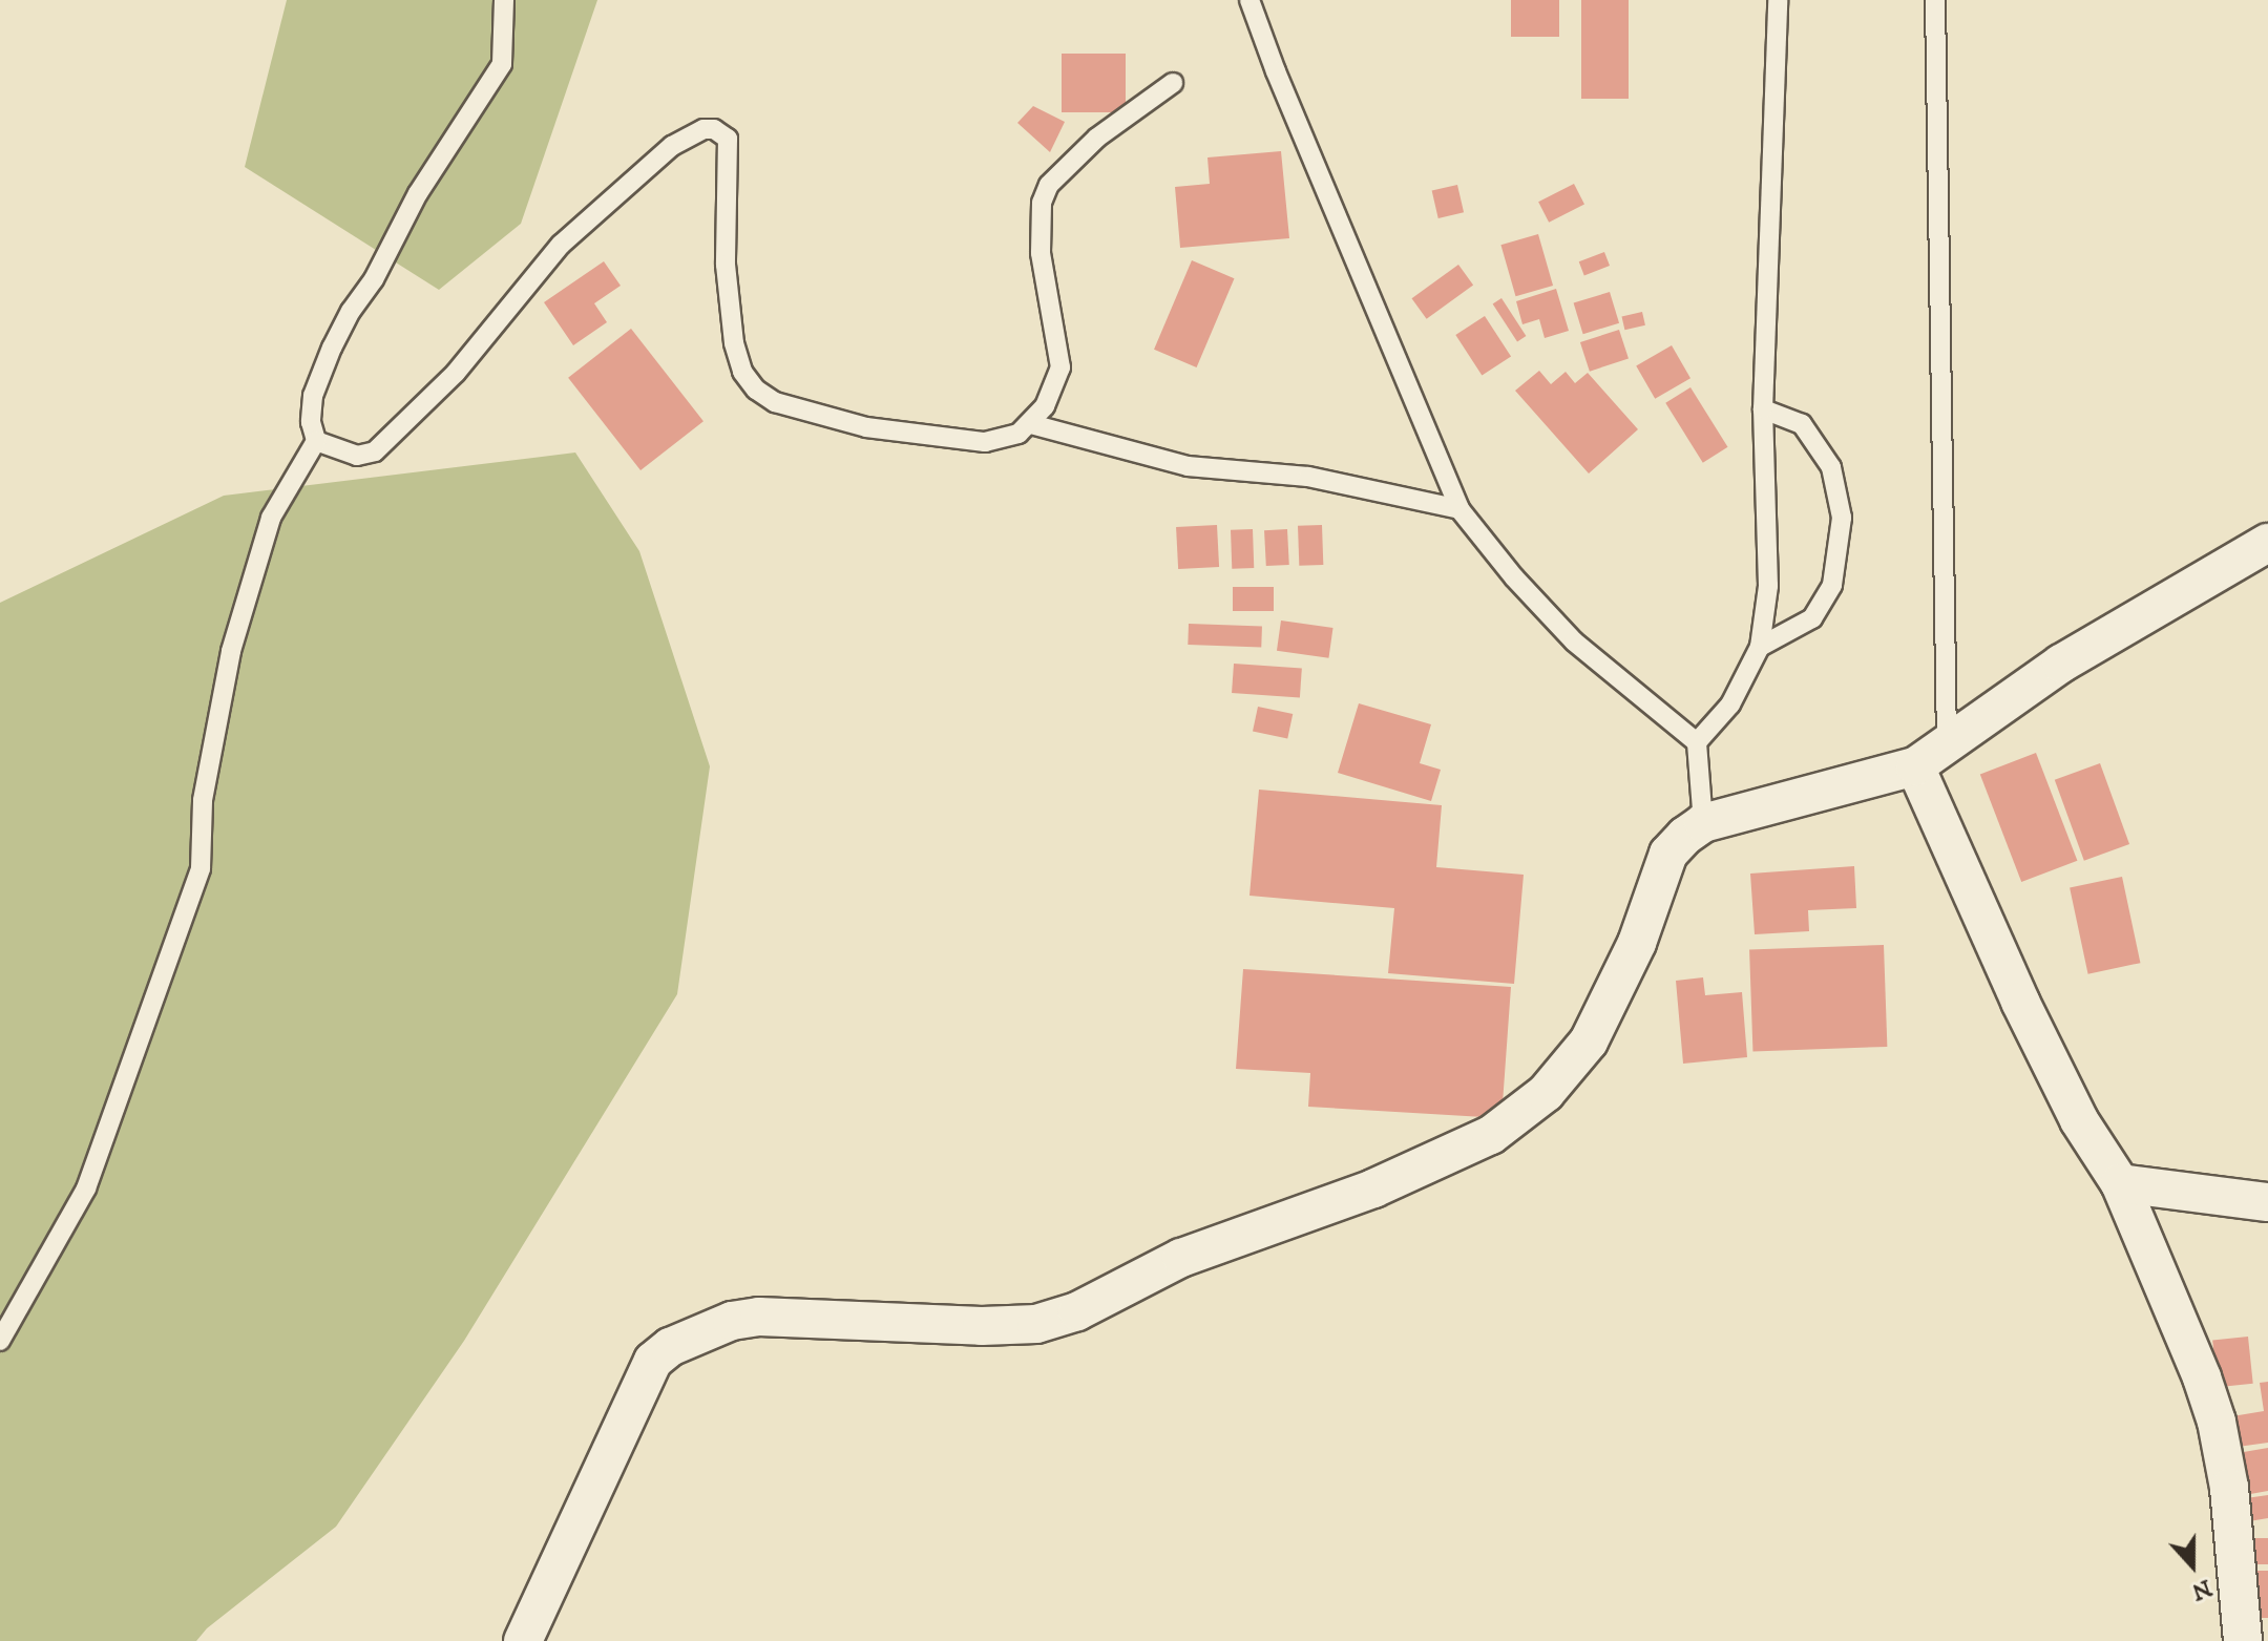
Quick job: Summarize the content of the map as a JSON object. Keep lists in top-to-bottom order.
{
  "north": "bottom"
}
